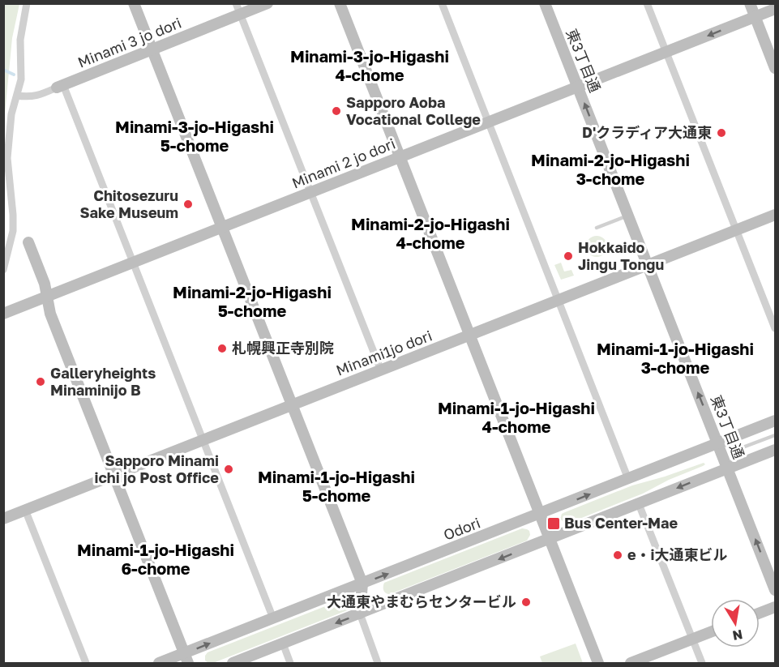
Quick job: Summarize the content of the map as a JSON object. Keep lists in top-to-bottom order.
{
  "streets": {
    "street": [
      "Minami 3 jo dori",
      "東3丁目通",
      "Minami 2 jo dori",
      "Minami1jo dori",
      "Odori"
    ]
  },
  "crossings": [
    ["東3丁目通", "Minami 2 jo dori"],
    ["東3丁目通", "Minami1jo dori"],
    ["東3丁目通", "Odori"]
  ],
  "districts": [
    "Minami-3-jo-Higashi 4-chome",
    "Minami-3-jo-Higashi 5-chome",
    "Minami-2-jo-Higashi 3-chome",
    "Minami-2-jo-Higashi 4-chome",
    "Minami-2-jo-Higashi 5-chome",
    "Minami-1-jo-Higashi 3-chome",
    "Minami-1-jo-Higashi 4-chome",
    "Minami-1-jo-Higashi 5-chome",
    "Minami-1-jo-Higashi 6-chome"
  ],
  "places": {
    "other": [
      "Sapporo Aoba Vocational College",
      "D'クラディア大通東",
      "Chitosezuru Sake Museum",
      "Hokkaido Jingu Tongu",
      "札幌興正寺別院",
      "Galleryheights Minaminijo B",
      "Sapporo Minami ichi jo Post Office",
      "e・i大通東ビル",
      "大通東やまむらセンタービル"
    ],
    "transit": ["Bus Center-Mae"]
  },
  "north": "bottom"
}
